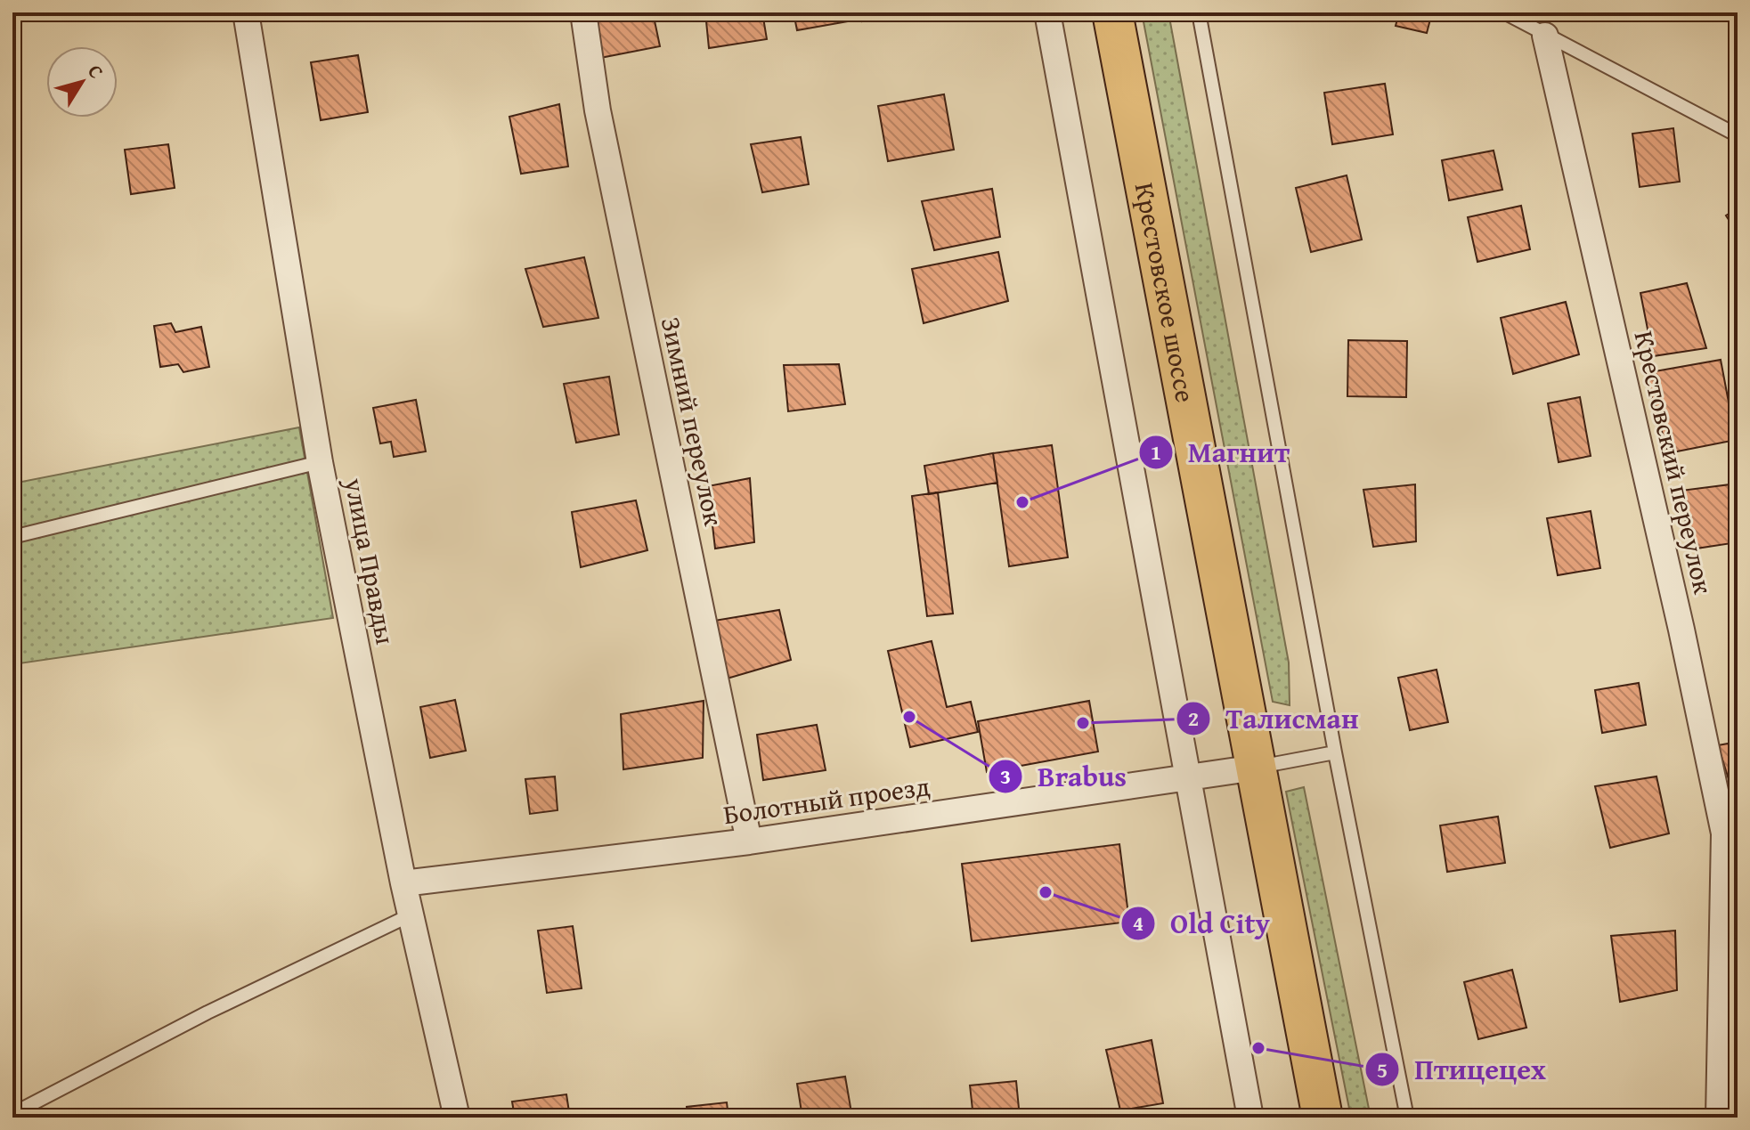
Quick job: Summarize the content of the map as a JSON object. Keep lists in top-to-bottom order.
{
  "streets": {
    "main road": ["Крестовское шоссе"],
    "street": [
      "Зимний переулок",
      "Крестовский переулок",
      "улица Правды",
      "Болотный проезд"
    ]
  },
  "crossings": [
    ["Крестовское шоссе", "Болотный проезд"],
    ["Зимний переулок", "Болотный проезд"],
    ["улица Правды", "Болотный проезд"]
  ],
  "places": [
    "Магнит",
    "Brabus",
    "Талисман",
    "Old City",
    "Птицецех"
  ],
  "north": "top right"
}
